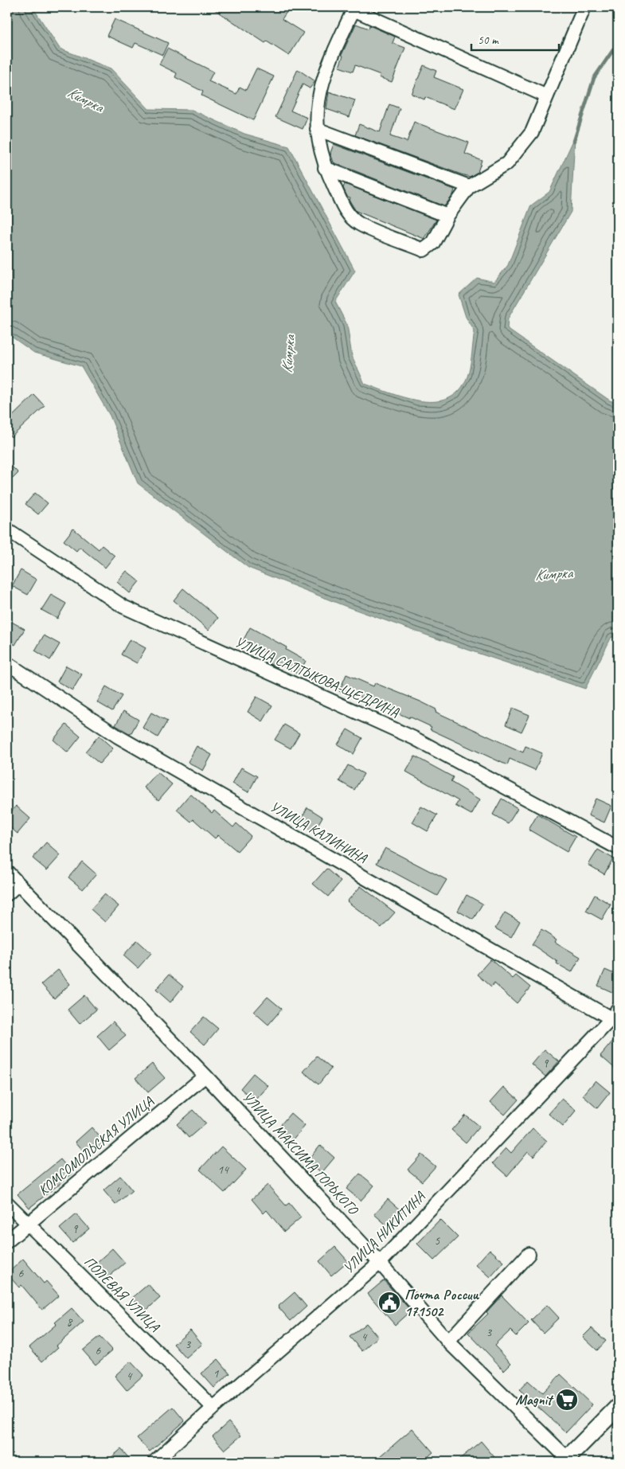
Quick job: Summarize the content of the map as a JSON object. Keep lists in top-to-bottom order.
{
  "streets": {
    "street": [
      "УЛИЦА САЛТЫКОВА-ЩЕДРИНА",
      "УЛИЦА КАЛИНИНА",
      "КОМСОМОЛЬСКАЯ УЛИЦА",
      "УЛИЦА МАКСИМА ГОРЬКОГО",
      "УЛИЦА НИКИТИНА",
      "ПОЛЕВАЯ УЛИЦА"
    ]
  },
  "crossings": [
    ["УЛИЦА КАЛИНИНА", "УЛИЦА НИКИТИНА"],
    ["КОМСОМОЛЬСКАЯ УЛИЦА", "УЛИЦА МАКСИМА ГОРЬКОГО"],
    ["КОМСОМОЛЬСКАЯ УЛИЦА", "ПОЛЕВАЯ УЛИЦА"],
    ["УЛИЦА МАКСИМА ГОРЬКОГО", "УЛИЦА НИКИТИНА"],
    ["УЛИЦА НИКИТИНА", "ПОЛЕВАЯ УЛИЦА"]
  ],
  "water": ["Кимрка"],
  "places": {
    "public building": ["Почта России 171502"],
    "supermarket": ["Magnit"]
  },
  "house_numbers": [
    "9",
    "14",
    "4",
    "9",
    "5",
    "6",
    "8",
    "3",
    "4",
    "3",
    "6",
    "1",
    "4"
  ],
  "scale_bar": "50 m"
}
